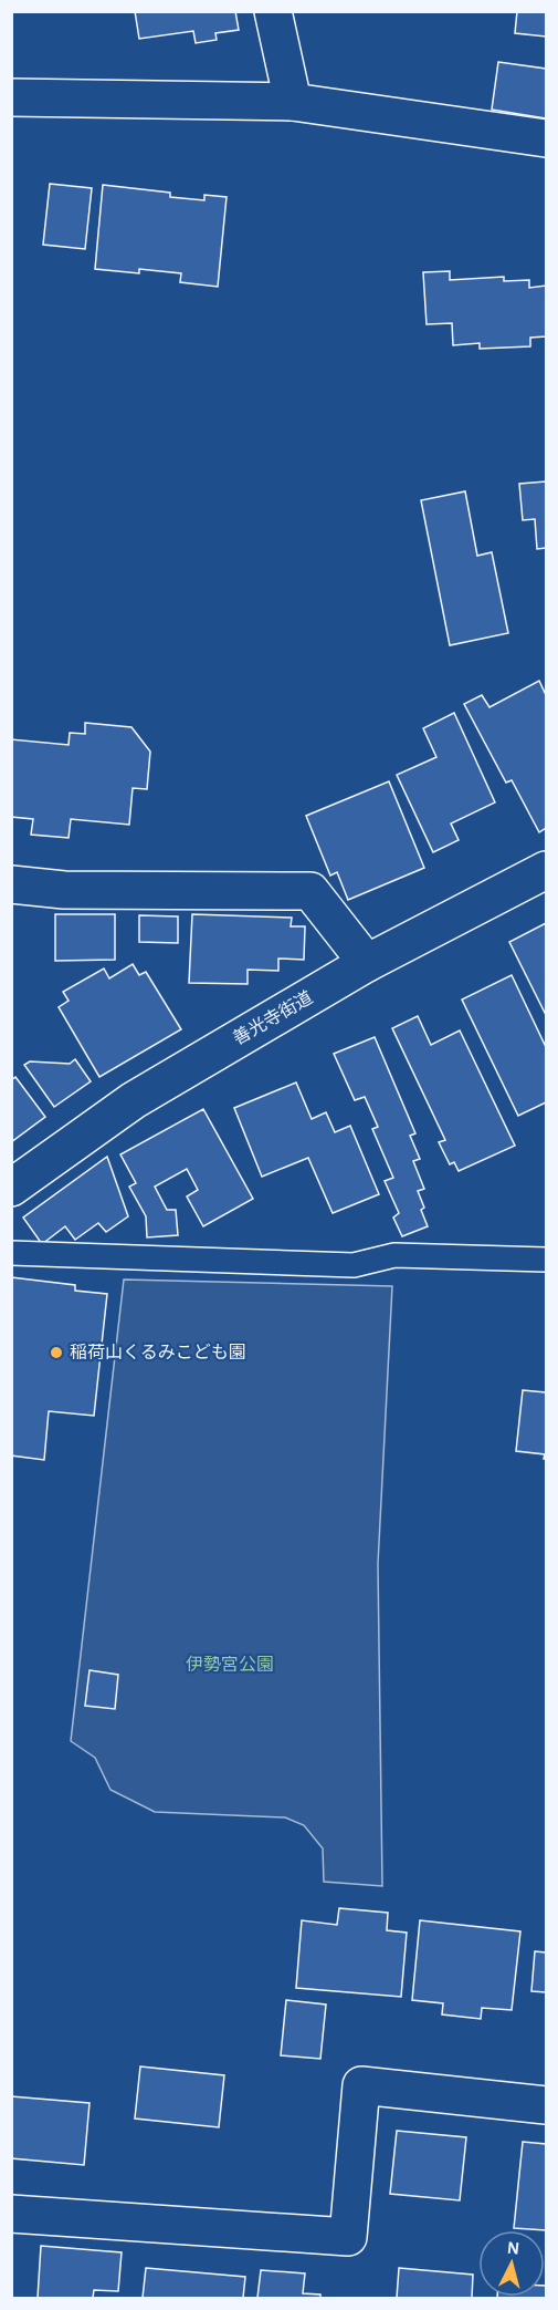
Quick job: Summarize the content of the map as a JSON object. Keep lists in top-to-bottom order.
{
  "streets": {
    "street": ["善光寺街道"]
  },
  "parks": ["伊勢宮公園"],
  "places": ["稲荷山くるみこども園"],
  "north": "top"
}
